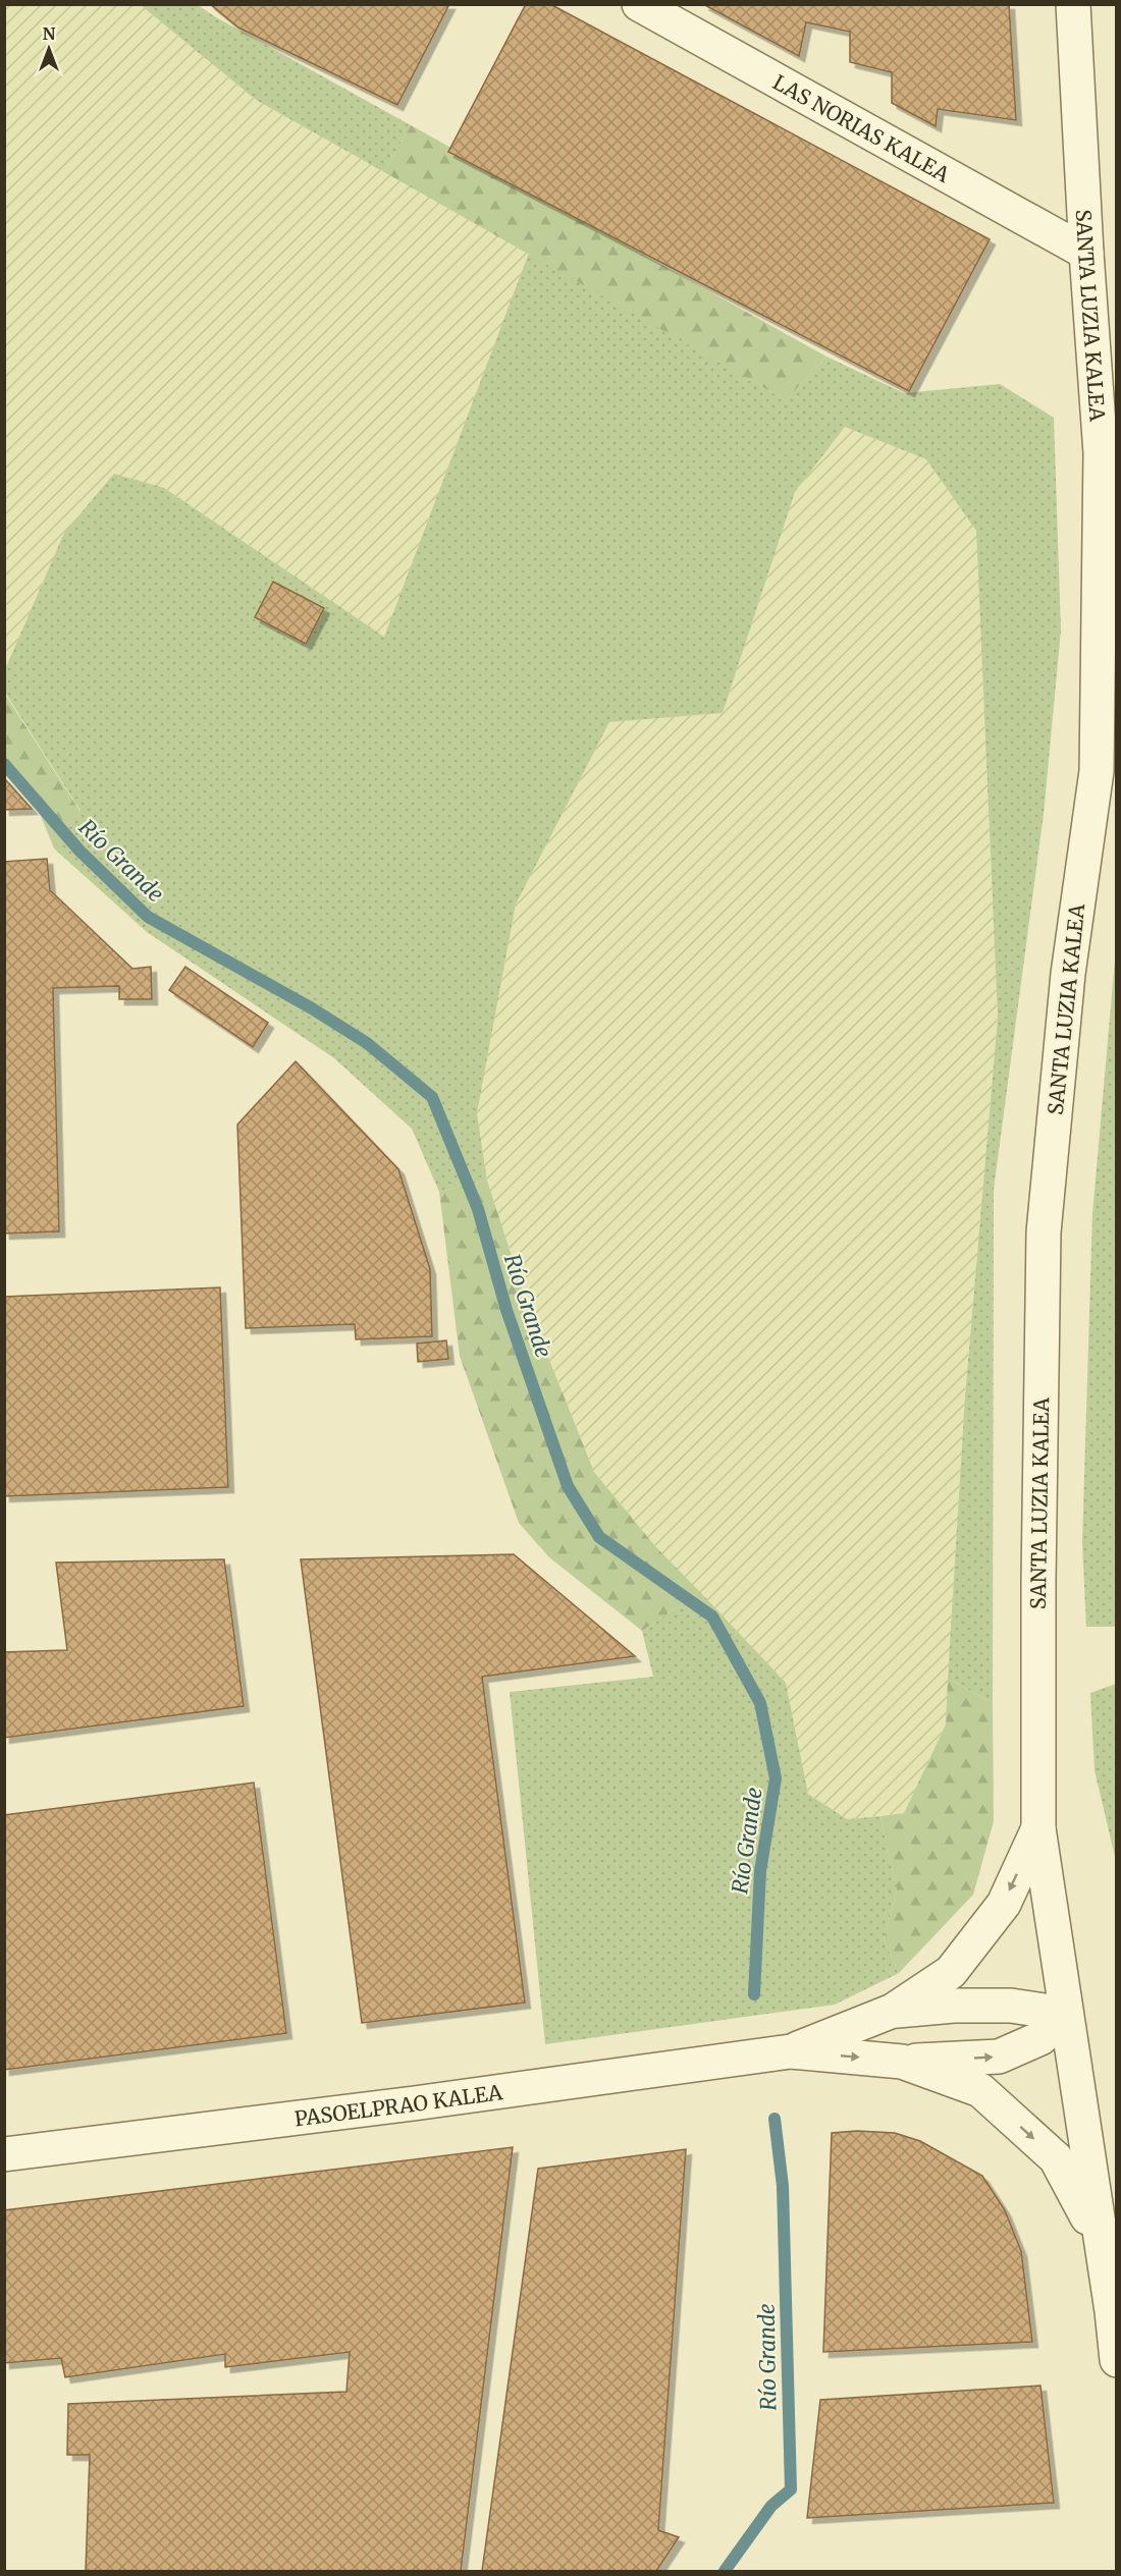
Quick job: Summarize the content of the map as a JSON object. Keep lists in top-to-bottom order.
{
  "streets": {
    "street": ["LAS NORIAS KALEA", "SANTA LUZIA KALEA", "PASOELPRAO KALEA"]
  },
  "crossings": [
    ["LAS NORIAS KALEA", "SANTA LUZIA KALEA"]
  ],
  "water": ["Río Grande"],
  "north": "top"
}
